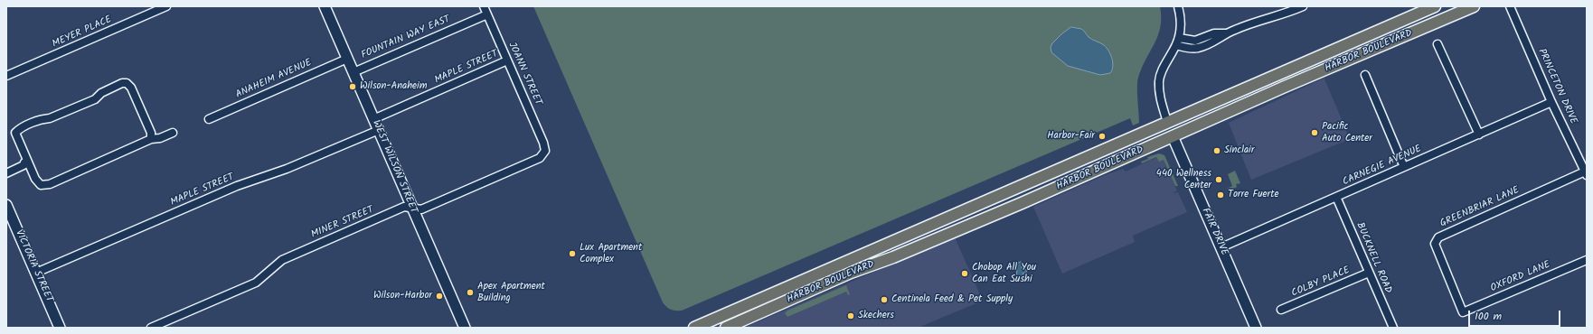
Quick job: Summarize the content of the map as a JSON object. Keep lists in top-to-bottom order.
{
  "streets": {
    "main road": ["HARBOR BOULEVARD"],
    "street": [
      "MEYER PLACE",
      "FOUNTAIN WAY EAST",
      "MAPLE STREET",
      "JOANN STREET",
      "ANAHEIM AVENUE",
      "PRINCETON DRIVE",
      "CARNEGIE AVENUE",
      "WEST WILSON STREET",
      "GREENBRIAR LANE",
      "MINER STREET",
      "FAIR DRIVE",
      "BUCKNELL ROAD",
      "VICTORIA STREET",
      "OXFORD LANE",
      "COLBY PLACE"
    ]
  },
  "crossings": [
    ["FOUNTAIN WAY EAST", "JOANN STREET"],
    ["FOUNTAIN WAY EAST", "WEST WILSON STREET"],
    ["HARBOR BOULEVARD", "FAIR DRIVE"],
    ["MAPLE STREET", "JOANN STREET"],
    ["MAPLE STREET", "WEST WILSON STREET"],
    ["MAPLE STREET", "VICTORIA STREET"],
    ["JOANN STREET", "MINER STREET"],
    ["ANAHEIM AVENUE", "WEST WILSON STREET"],
    ["PRINCETON DRIVE", "CARNEGIE AVENUE"],
    ["PRINCETON DRIVE", "GREENBRIAR LANE"],
    ["CARNEGIE AVENUE", "FAIR DRIVE"],
    ["CARNEGIE AVENUE", "BUCKNELL ROAD"],
    ["WEST WILSON STREET", "MINER STREET"],
    ["GREENBRIAR LANE", "OXFORD LANE"],
    ["BUCKNELL ROAD", "COLBY PLACE"]
  ],
  "places": [
    "Wilson-Anaheim",
    "Pacific Auto Center",
    "Harbor-Fair",
    "Sinclair",
    "440 Wellness Center",
    "Torre Fuerte",
    "Lux Apartment Complex",
    "Chobop All You Can Eat Sushi",
    "Apex Apartment Building",
    "Wilson-Harbor",
    "Centinela Feed & Pet Supply",
    "Skechers"
  ],
  "scale_bar": "100 m"
}
